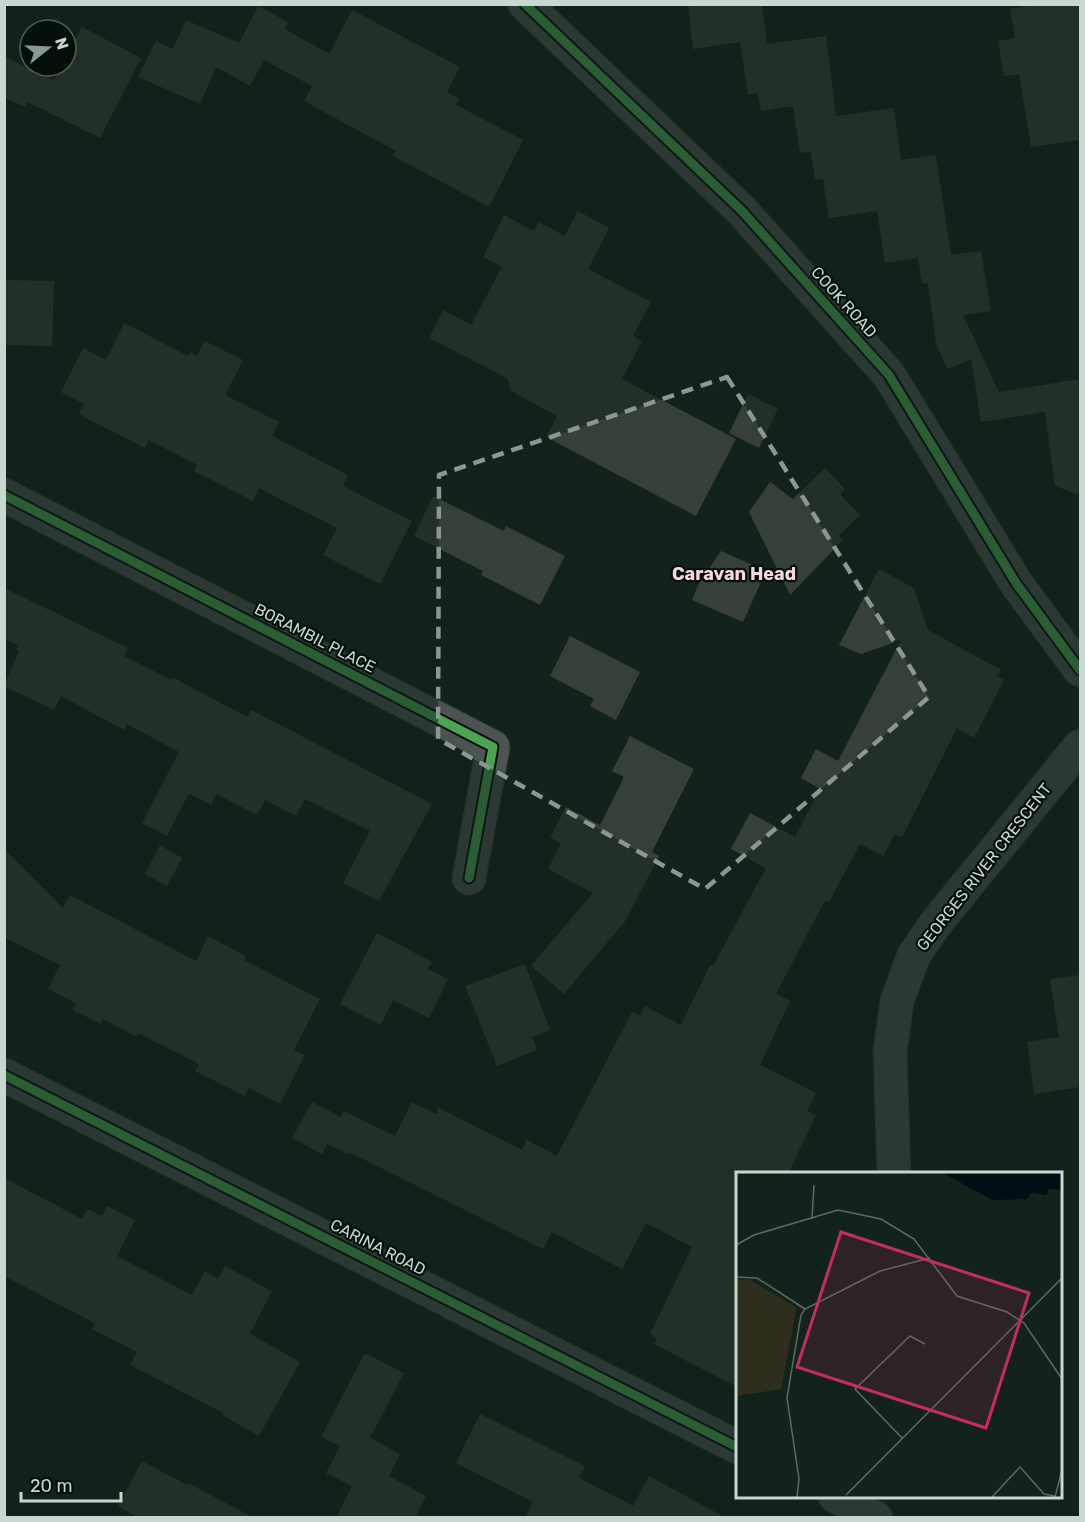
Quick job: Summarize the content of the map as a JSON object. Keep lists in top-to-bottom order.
{
  "streets": {
    "street": [
      "COOK ROAD",
      "BORAMBIL PLACE",
      "GEORGES RIVER CRESCENT",
      "CARINA ROAD"
    ]
  },
  "districts": ["Caravan Head"],
  "scale_bar": "20 m",
  "north": "right"
}
